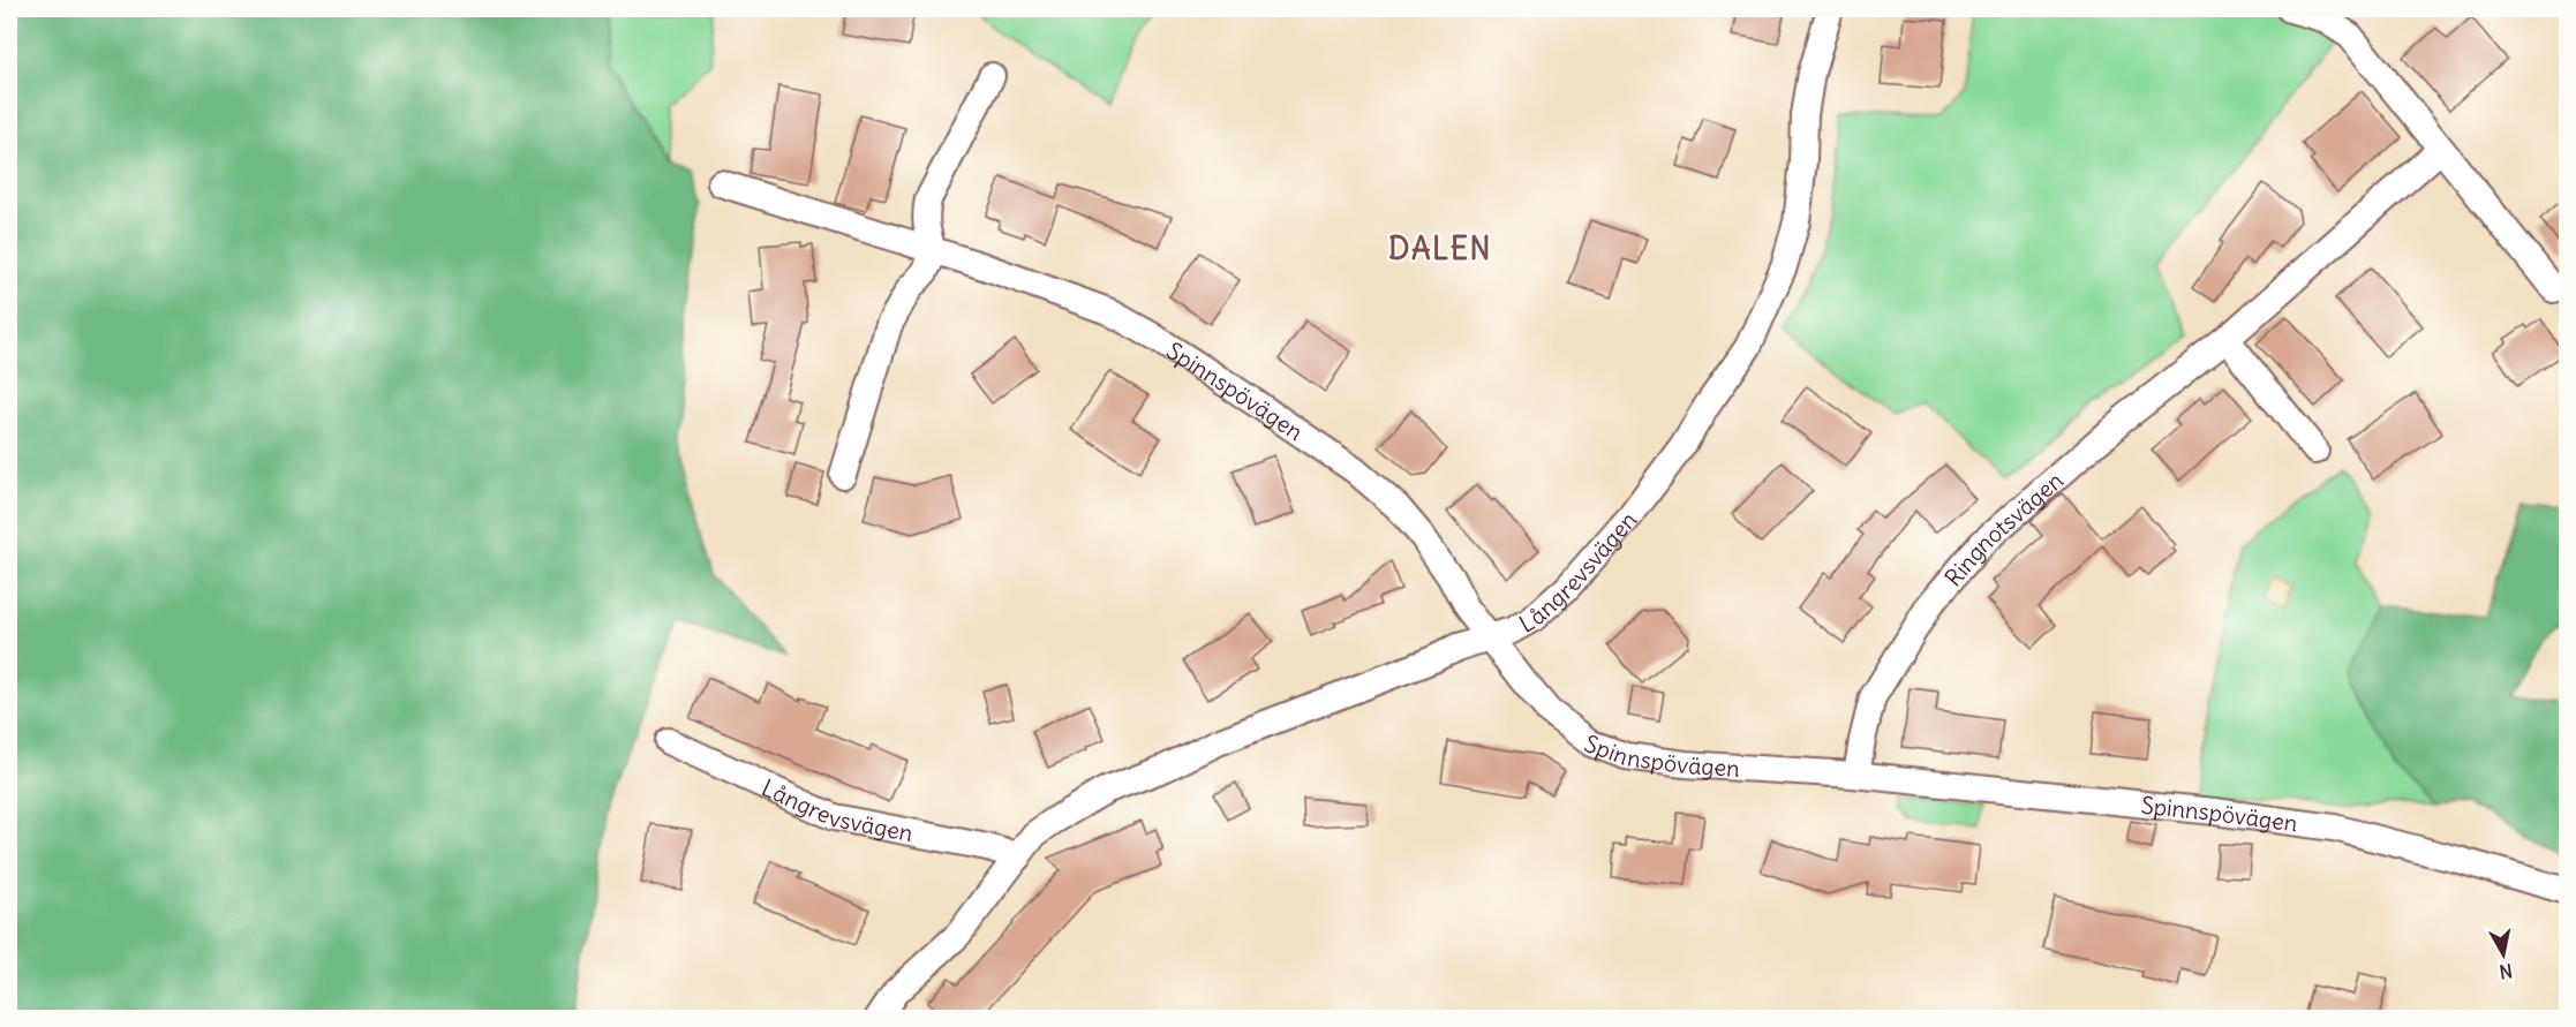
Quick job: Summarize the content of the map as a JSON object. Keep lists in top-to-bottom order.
{
  "streets": {
    "street": ["Spinnspövägen", "Ringnotsvägen", "Långrevsvägen"]
  },
  "crossings": [
    ["Spinnspövägen", "Ringnotsvägen"],
    ["Spinnspövägen", "Långrevsvägen"]
  ],
  "districts": ["DALEN"],
  "north": "bottom"
}
